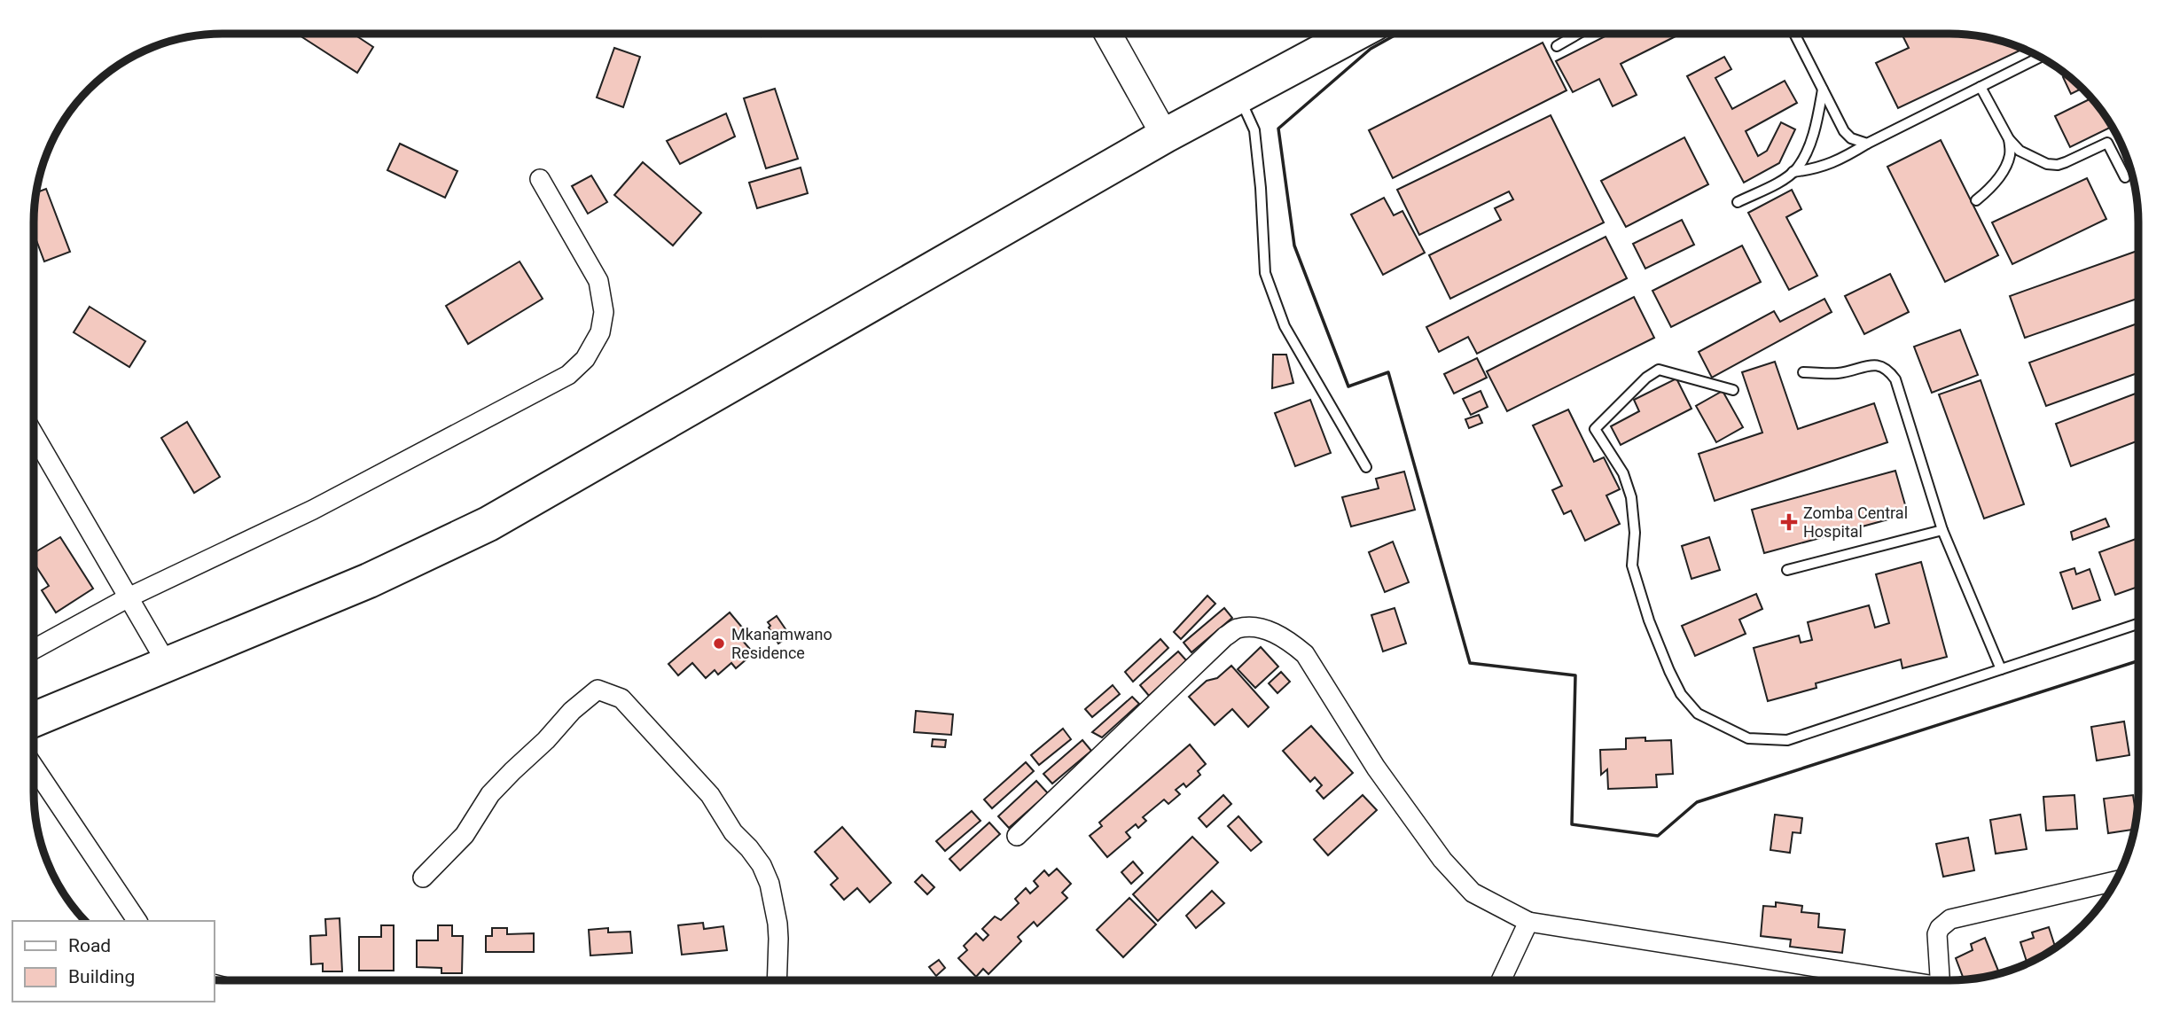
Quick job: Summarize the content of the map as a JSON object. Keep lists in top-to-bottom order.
{
  "places": {
    "health": ["Zomba Central Hospital"],
    "other": ["Mkanamwano Residence"]
  },
  "legend": ["Road", "Building"]
}
